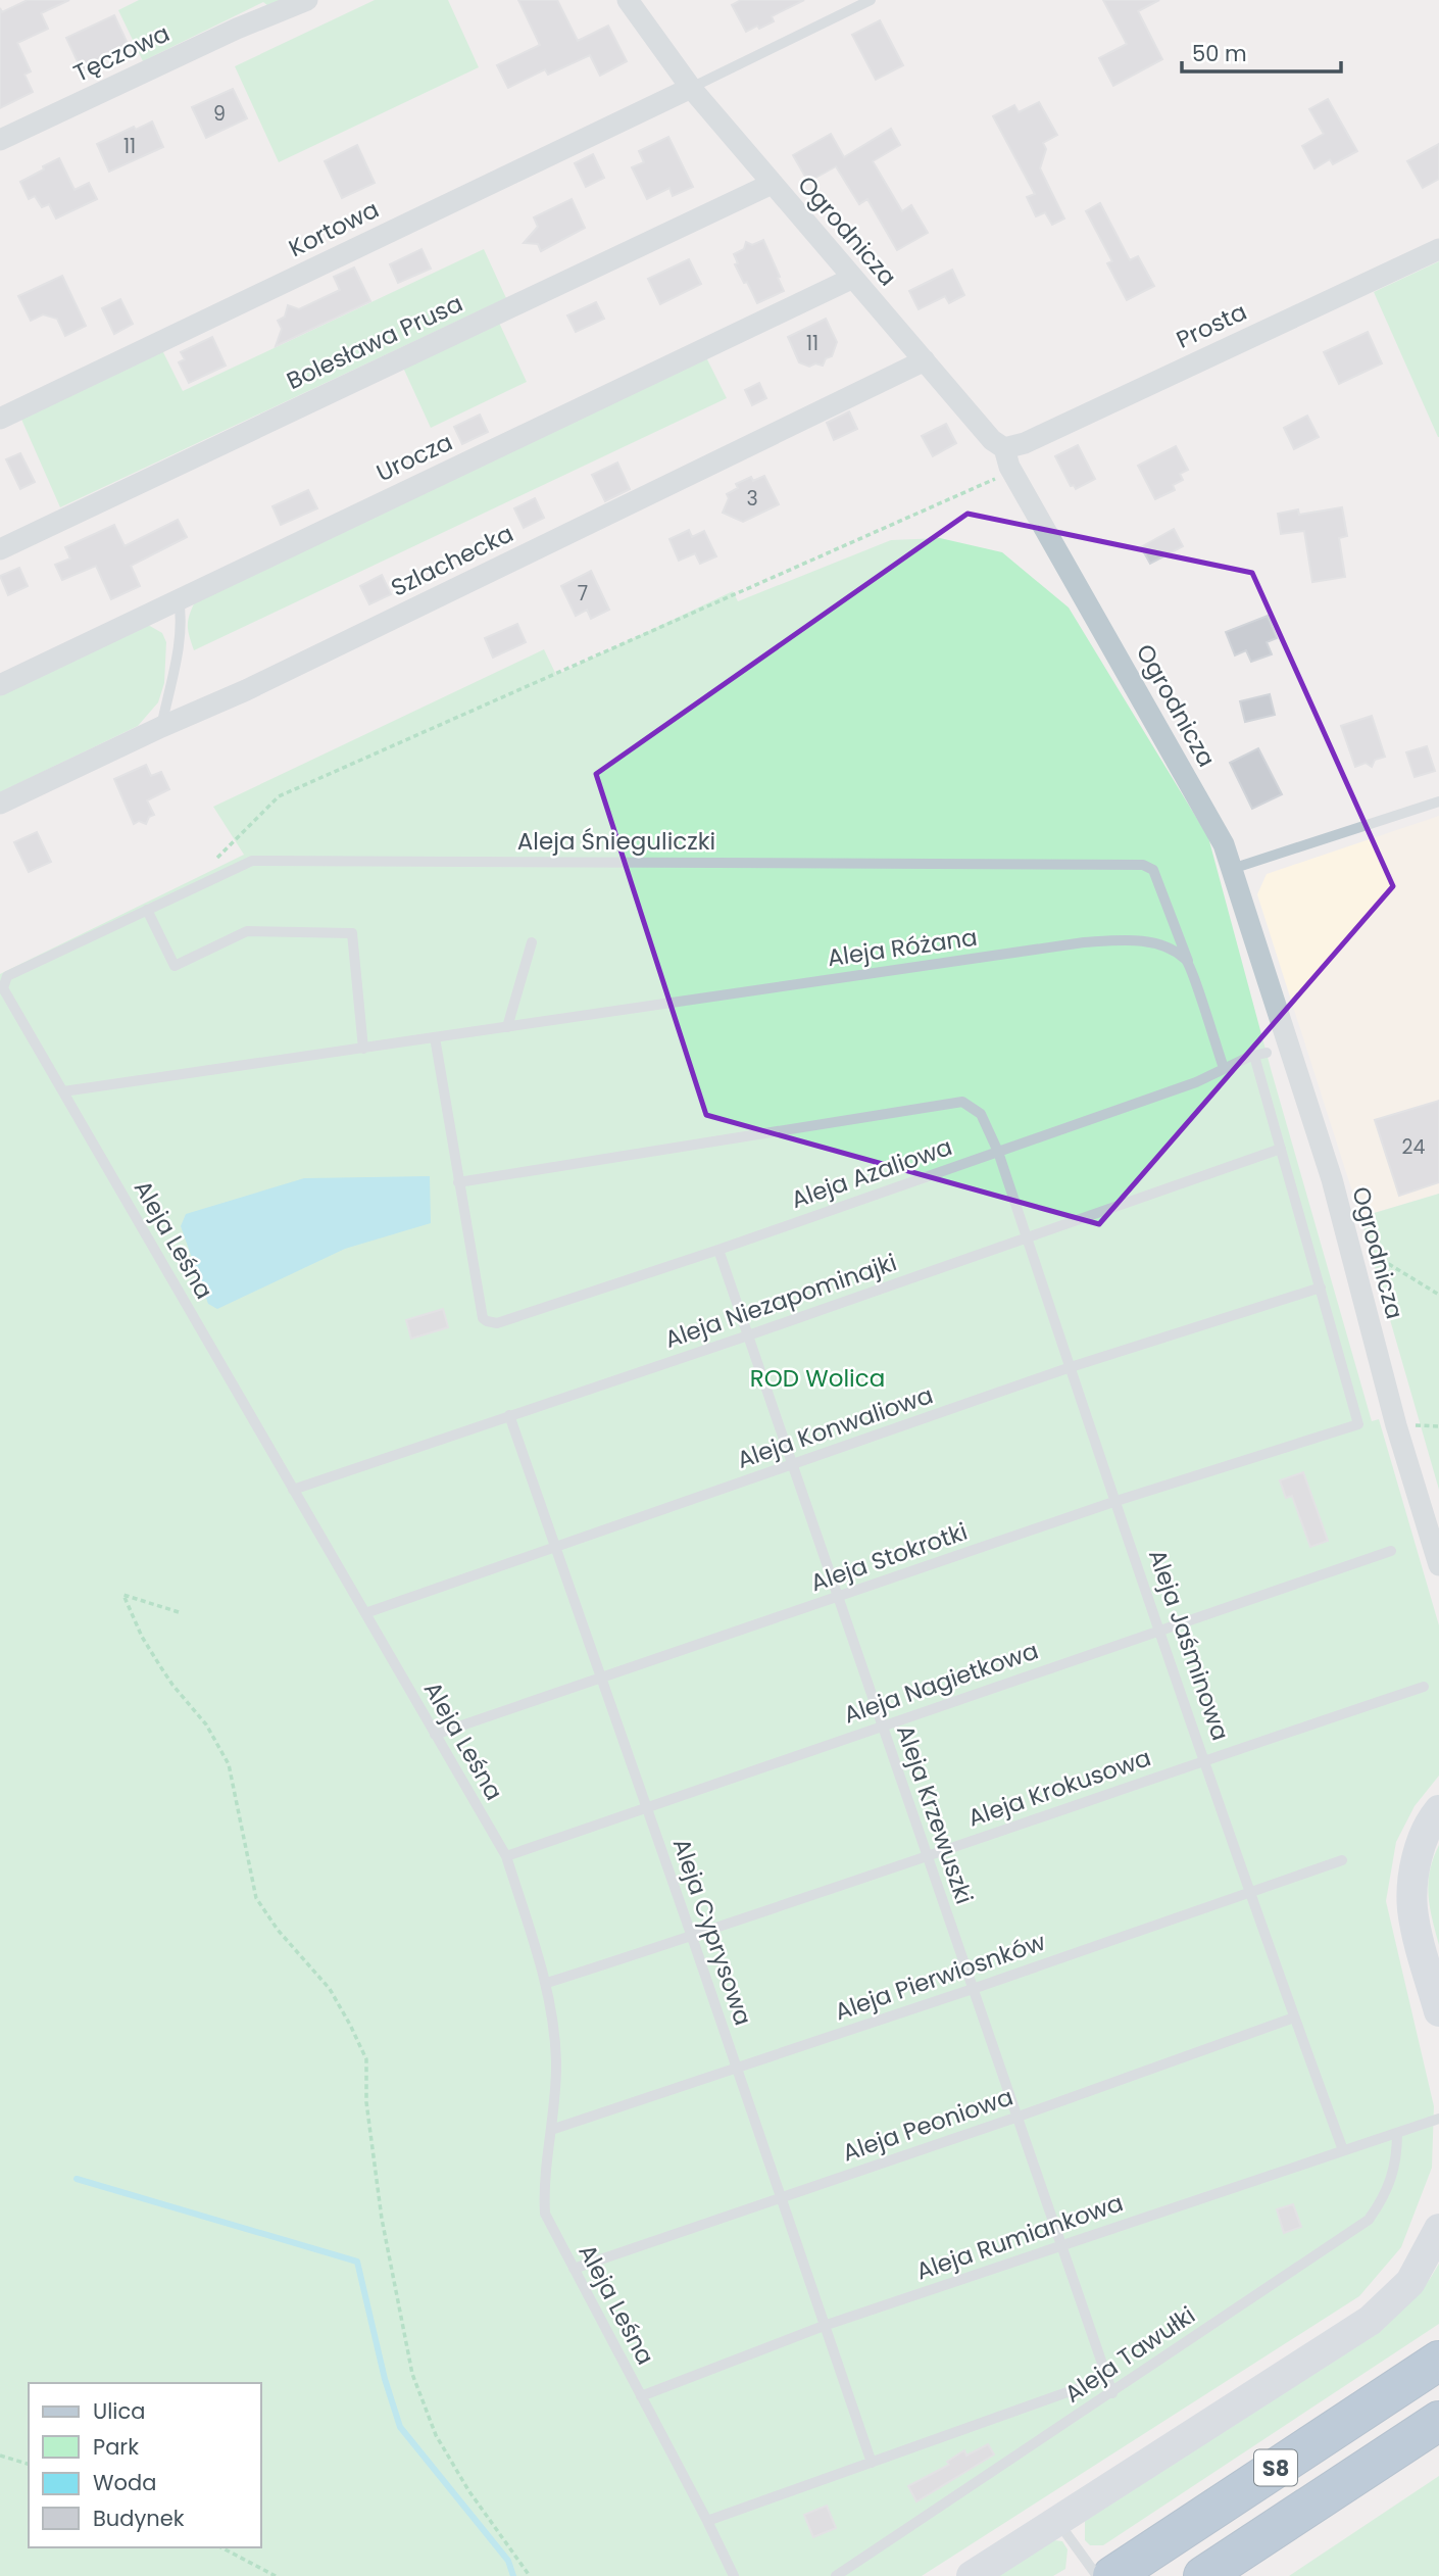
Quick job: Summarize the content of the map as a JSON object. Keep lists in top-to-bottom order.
{
  "streets": {
    "highway": ["S8"],
    "street": [
      "Tęczowa",
      "Kortowa",
      "Ogrodnicza",
      "Prosta",
      "Bolesława Prusa",
      "Urocza",
      "Szlachecka"
    ],
    "lane": [
      "Aleja Śnieguliczki",
      "Aleja Różana",
      "Aleja Azaliowa",
      "Aleja Leśna",
      "Aleja Niezapominajki",
      "Aleja Konwaliowa",
      "Aleja Stokrotki",
      "Aleja Jaśminowa",
      "Aleja Nagietkowa",
      "Aleja Krokusowa",
      "Aleja Krzewuszki",
      "Aleja Cyprysowa",
      "Aleja Pierwiosnków",
      "Aleja Peoniowa",
      "Aleja Rumiankowa",
      "Aleja Tawułki"
    ]
  },
  "crossings": [
    ["Kortowa", "Ogrodnicza"],
    ["Ogrodnicza", "Prosta"],
    ["Ogrodnicza", "Bolesława Prusa"],
    ["Ogrodnicza", "Urocza"],
    ["Ogrodnicza", "Szlachecka"],
    ["Aleja Śnieguliczki", "Aleja Różana"],
    ["Aleja Śnieguliczki", "Aleja Leśna"],
    ["Aleja Różana", "Aleja Leśna"],
    ["Aleja Azaliowa", "Aleja Niezapominajki"],
    ["Aleja Azaliowa", "Aleja Jaśminowa"],
    ["Aleja Azaliowa", "Aleja Krzewuszki"],
    ["Aleja Leśna", "Aleja Niezapominajki"],
    ["Aleja Leśna", "Aleja Konwaliowa"],
    ["Aleja Leśna", "Aleja Stokrotki"],
    ["Aleja Leśna", "Aleja Nagietkowa"],
    ["Aleja Leśna", "Aleja Krokusowa"],
    ["Aleja Leśna", "Aleja Pierwiosnków"],
    ["Aleja Leśna", "Aleja Peoniowa"],
    ["Aleja Leśna", "Aleja Rumiankowa"],
    ["Aleja Niezapominajki", "Aleja Jaśminowa"],
    ["Aleja Niezapominajki", "Aleja Krzewuszki"],
    ["Aleja Niezapominajki", "Aleja Cyprysowa"],
    ["Aleja Konwaliowa", "Aleja Stokrotki"],
    ["Aleja Konwaliowa", "Aleja Jaśminowa"],
    ["Aleja Konwaliowa", "Aleja Krzewuszki"],
    ["Aleja Konwaliowa", "Aleja Cyprysowa"],
    ["Aleja Stokrotki", "Aleja Jaśminowa"],
    ["Aleja Stokrotki", "Aleja Krzewuszki"],
    ["Aleja Stokrotki", "Aleja Cyprysowa"],
    ["Aleja Jaśminowa", "Aleja Nagietkowa"],
    ["Aleja Jaśminowa", "Aleja Krokusowa"],
    ["Aleja Jaśminowa", "Aleja Pierwiosnków"],
    ["Aleja Jaśminowa", "Aleja Peoniowa"],
    ["Aleja Jaśminowa", "Aleja Rumiankowa"],
    ["Aleja Nagietkowa", "Aleja Krzewuszki"],
    ["Aleja Nagietkowa", "Aleja Cyprysowa"],
    ["Aleja Krokusowa", "Aleja Krzewuszki"],
    ["Aleja Krokusowa", "Aleja Cyprysowa"],
    ["Aleja Krzewuszki", "Aleja Pierwiosnków"],
    ["Aleja Krzewuszki", "Aleja Peoniowa"],
    ["Aleja Krzewuszki", "Aleja Rumiankowa"],
    ["Aleja Krzewuszki", "Aleja Tawułki"],
    ["Aleja Cyprysowa", "Aleja Pierwiosnków"],
    ["Aleja Cyprysowa", "Aleja Peoniowa"],
    ["Aleja Cyprysowa", "Aleja Rumiankowa"],
    ["Aleja Rumiankowa", "Aleja Tawułki"]
  ],
  "parks": ["ROD Wolica"],
  "house_numbers": [
    "9",
    "11",
    "11",
    "3",
    "7",
    "24"
  ],
  "legend": [
    "Ulica",
    "Park",
    "Woda",
    "Budynek"
  ],
  "scale_bar": "50 m"
}
